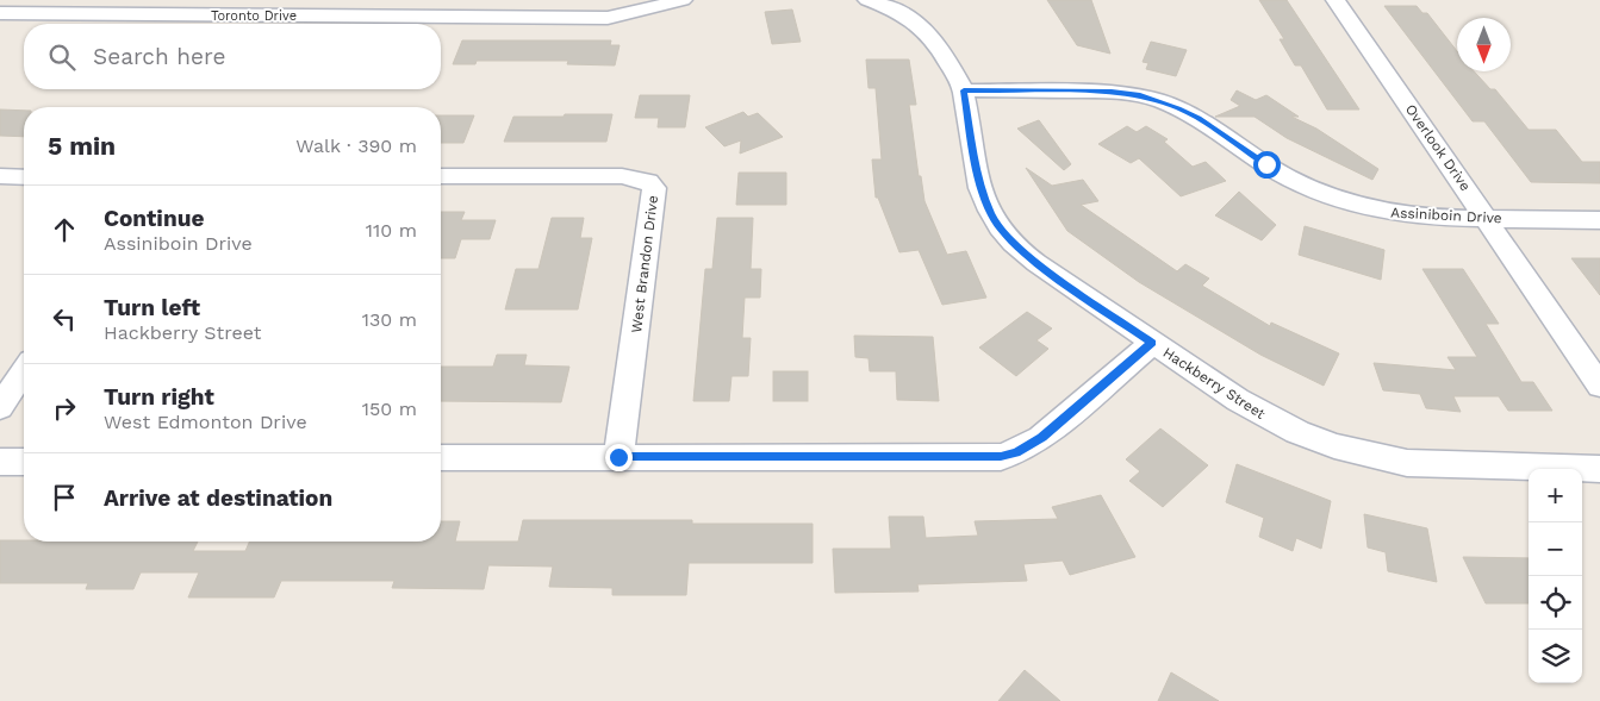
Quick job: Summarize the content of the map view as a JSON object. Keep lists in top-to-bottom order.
{
  "streets": {
    "street": [
      "Toronto Drive",
      "Overlook Drive",
      "Assiniboin Drive",
      "West Brandon Drive",
      "Hackberry Street"
    ]
  },
  "crossings": [
    ["Overlook Drive", "Assiniboin Drive"],
    ["Assiniboin Drive", "Hackberry Street"]
  ],
  "north": "bottom",
  "page": {
    "search": "Search here",
    "heading": ["5 min", "Walk · 390 m"],
    "list": [
      ["Continue", "Assiniboin Drive", "110 m"],
      ["Turn left", "Hackberry Street", "130 m"],
      ["Turn right", "West Edmonton Drive", "150 m"],
      "Arrive at destination"
    ],
    "map_buttons": ["+", "−"]
  }
}
